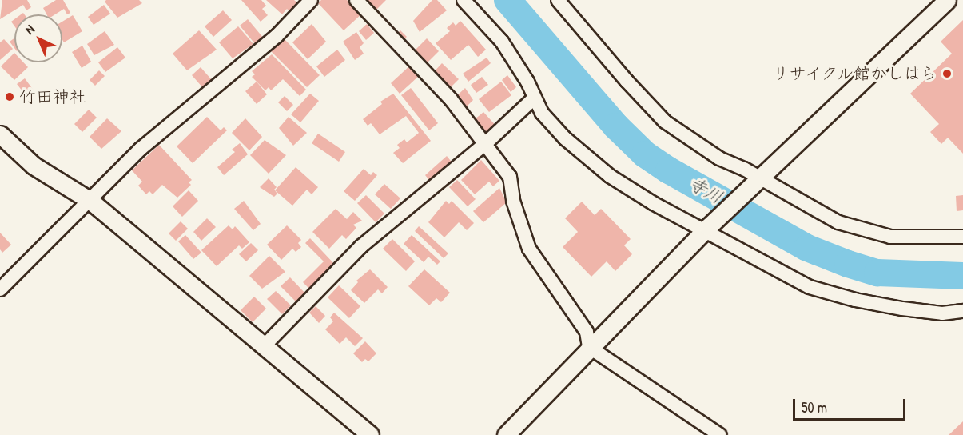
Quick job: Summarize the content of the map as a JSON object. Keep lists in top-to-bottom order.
{
  "water": ["寺川"],
  "places": ["リサイクル館かしはら", "竹田神社"],
  "scale_bar": "50 m",
  "north": "top left"
}
